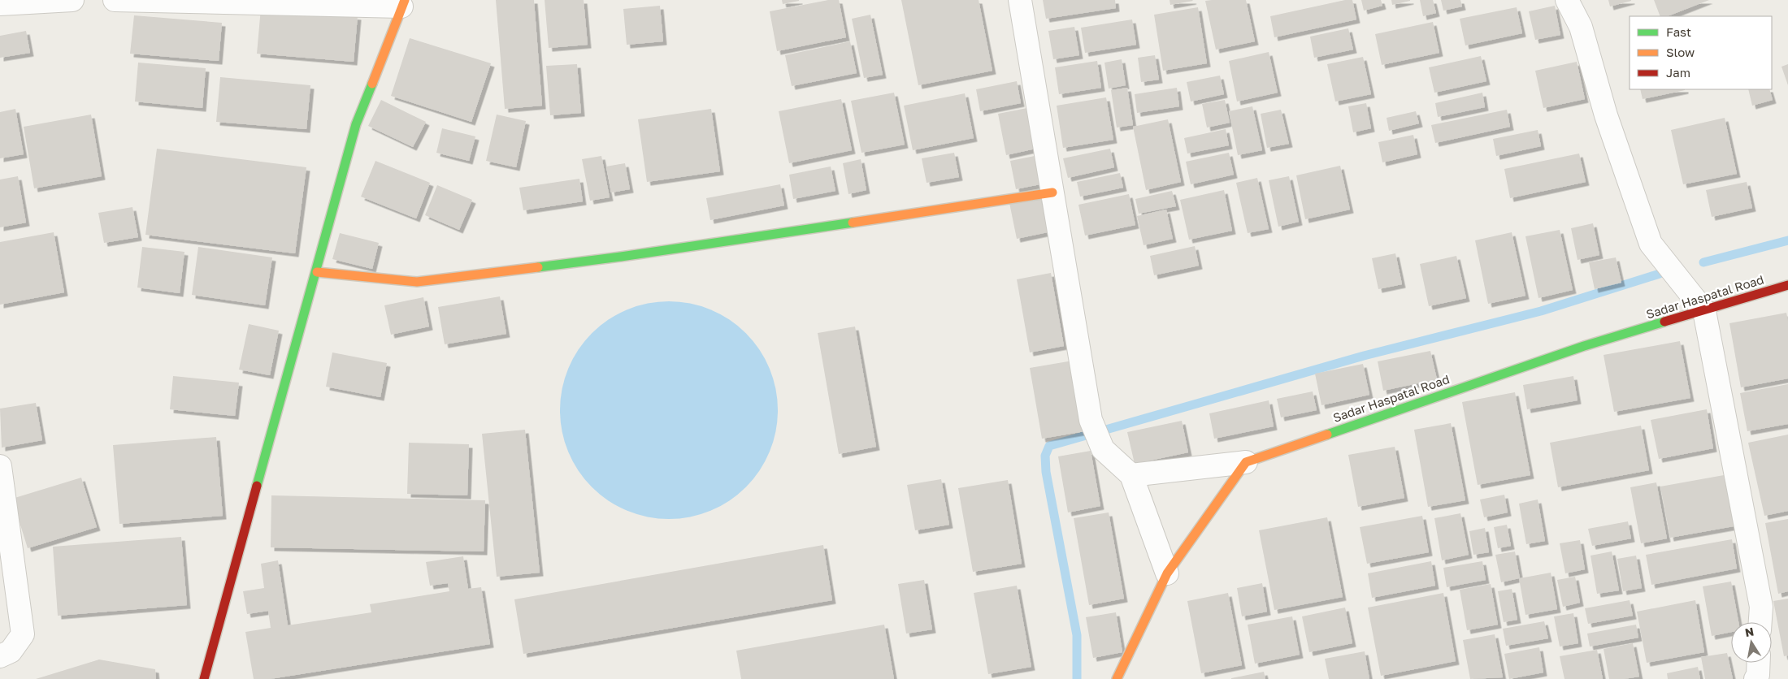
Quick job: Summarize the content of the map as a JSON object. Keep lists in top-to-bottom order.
{
  "streets": {
    "street": ["Sadar Haspatal Road"]
  },
  "legend": ["Fast", "Slow", "Jam"],
  "north": "top"
}
